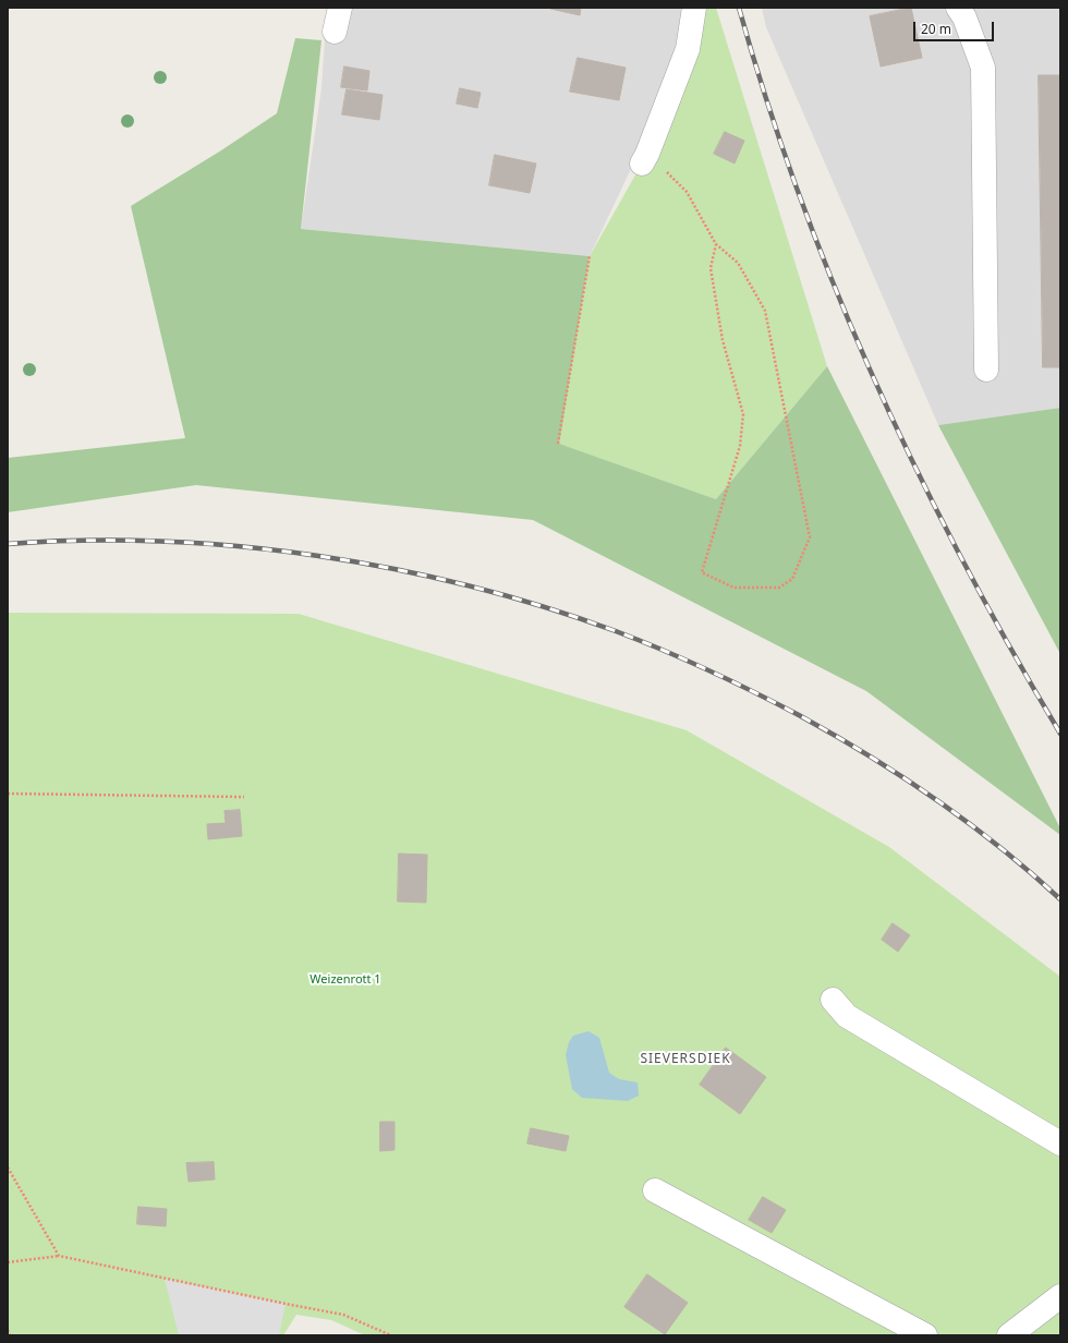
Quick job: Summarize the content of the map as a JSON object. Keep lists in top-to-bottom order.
{
  "districts": ["SIEVERSDIEK"],
  "parks": ["Weizenrott 1"],
  "scale_bar": "20 m"
}
